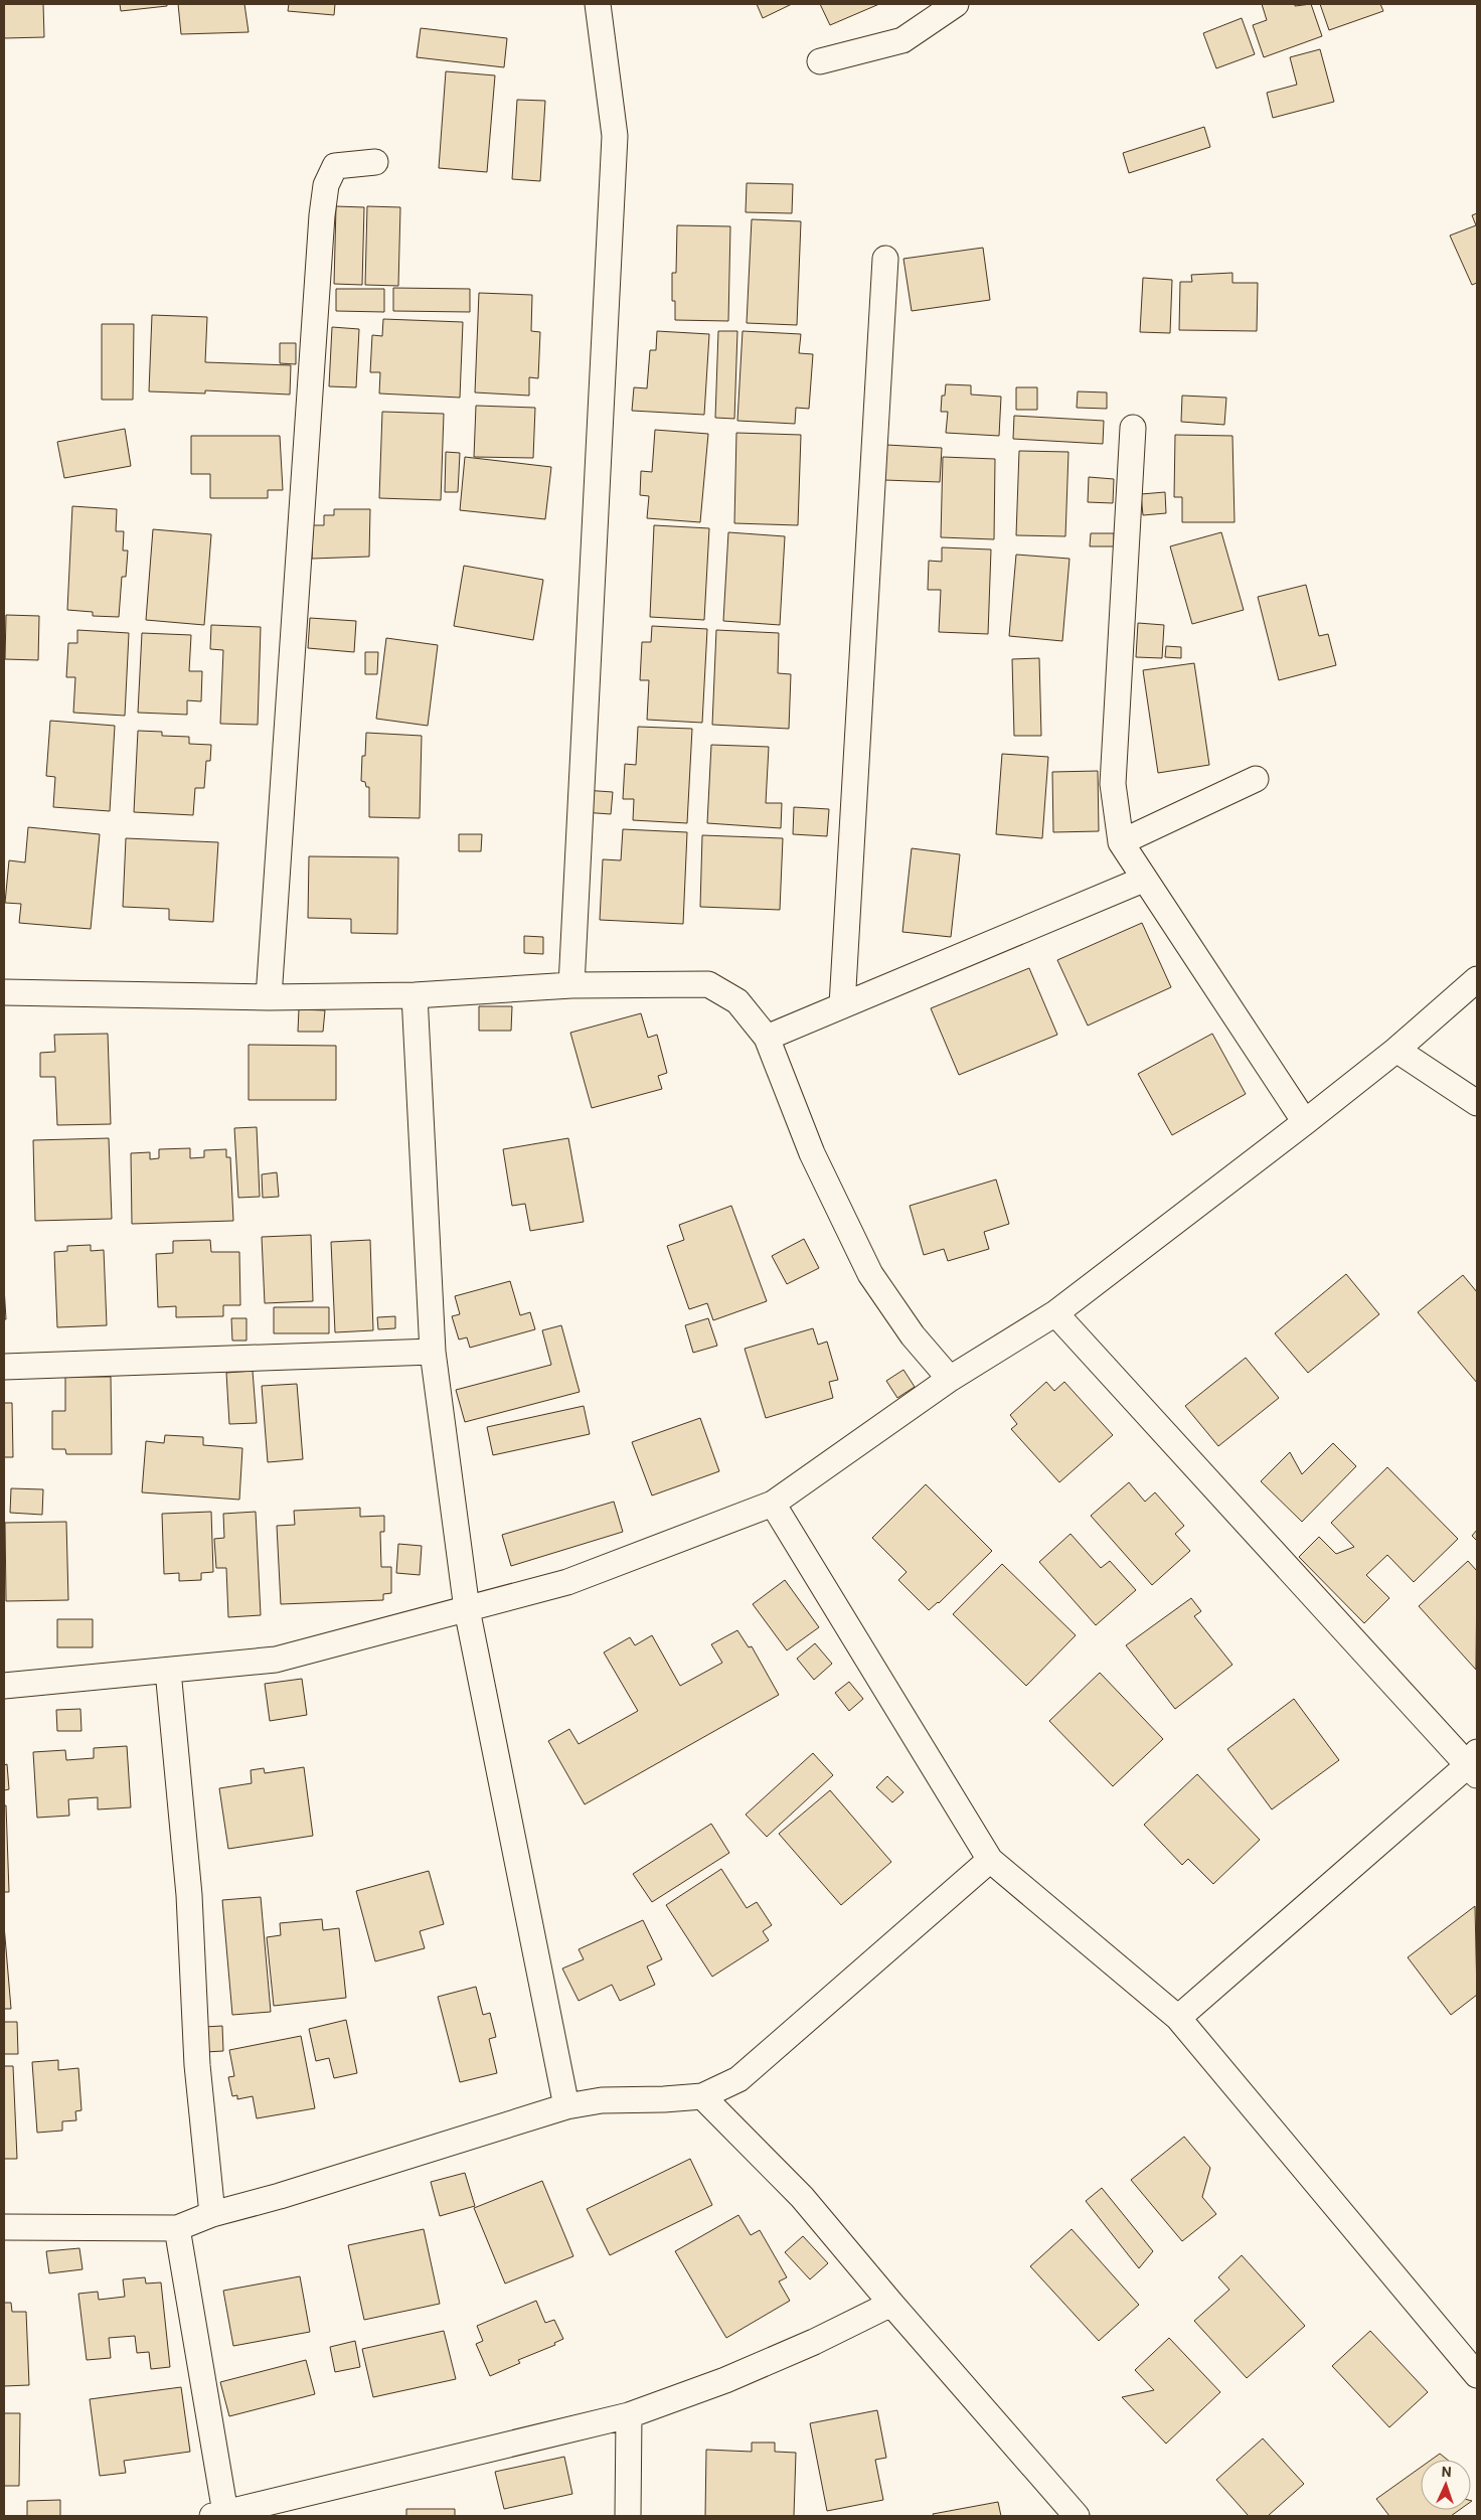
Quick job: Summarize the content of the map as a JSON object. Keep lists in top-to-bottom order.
{
  "north": "top"
}
